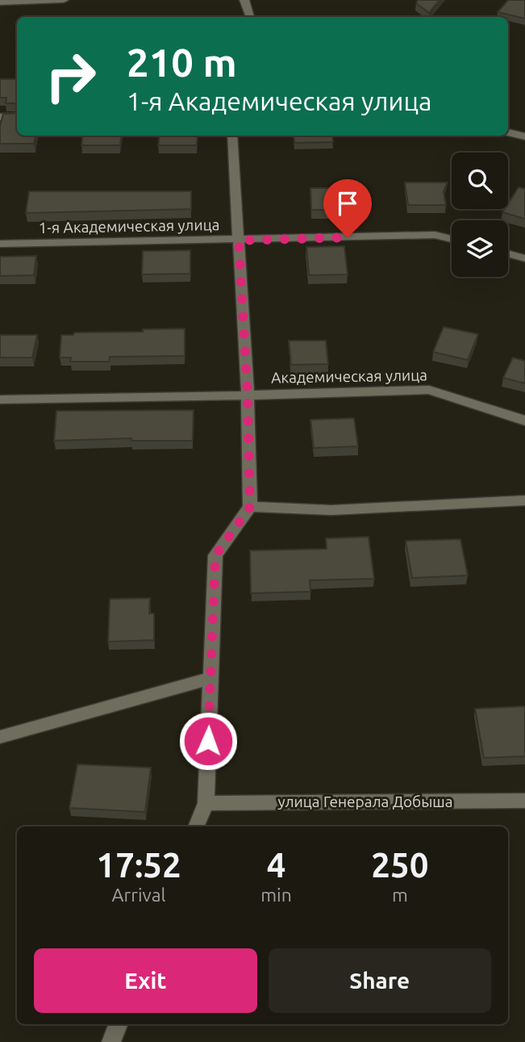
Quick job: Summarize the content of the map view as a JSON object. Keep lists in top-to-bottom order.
{
  "streets": {
    "street": ["1-я Академическая улица", "Академическая улица", "улица Генерала Добыша"]
  },
  "page": {
    "turn": ["210 m", "1-я Академическая улица"],
    "eta": [
      "17:52",
      "Arrival",
      "4",
      "min",
      "250",
      "m"
    ],
    "buttons": ["Exit", "Share"]
  }
}
